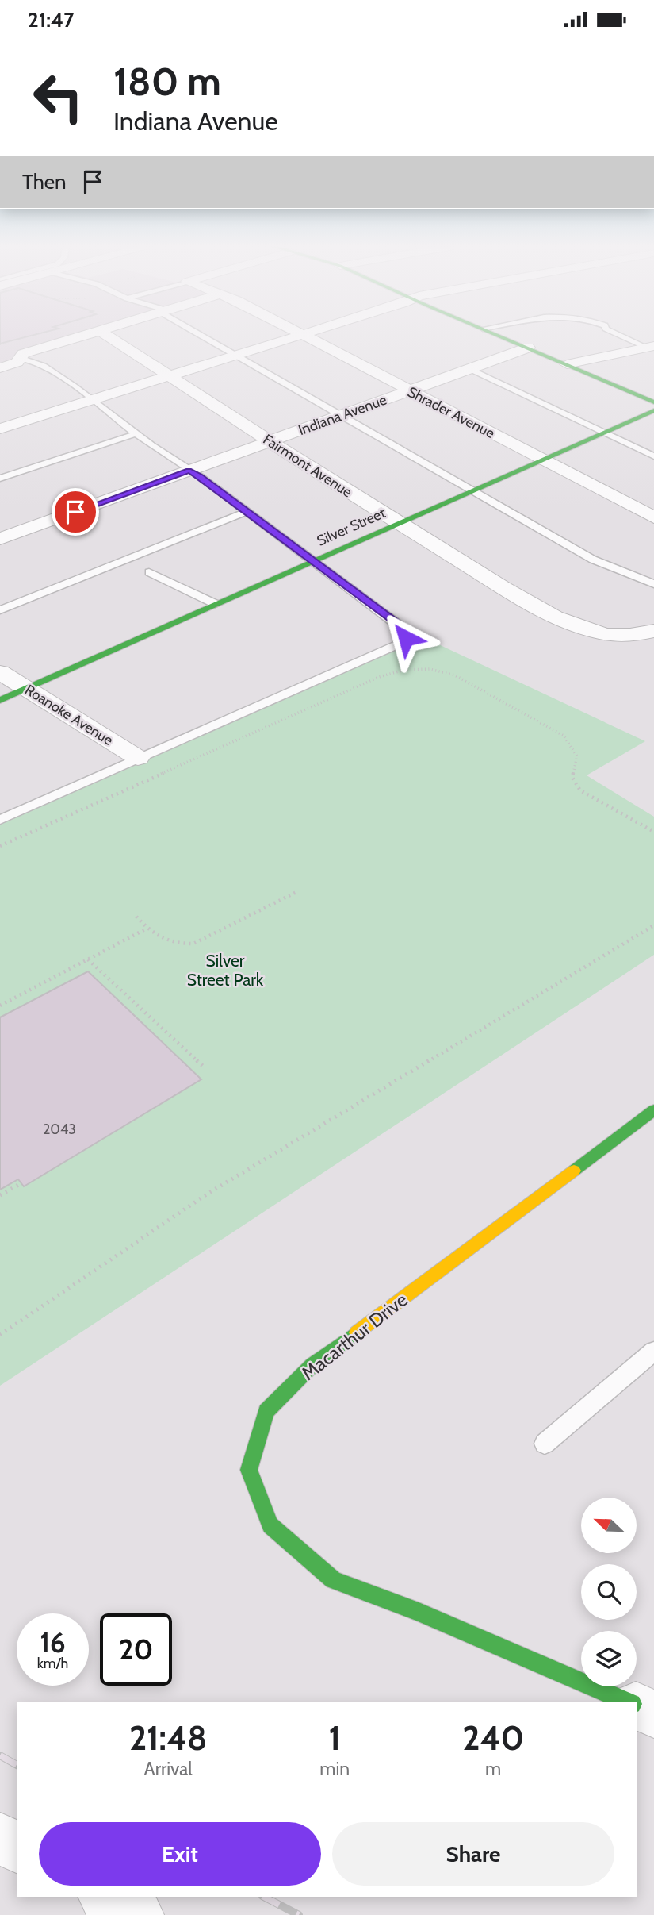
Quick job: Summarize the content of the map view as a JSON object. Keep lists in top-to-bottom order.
{
  "streets": {
    "street": [
      "Shrader Avenue",
      "Indiana Avenue",
      "Fairmont Avenue",
      "Silver Street",
      "Roanoke Avenue",
      "Macarthur Drive"
    ]
  },
  "crossings": [
    ["Shrader Avenue", "Indiana Avenue"],
    ["Shrader Avenue", "Silver Street"],
    ["Indiana Avenue", "Fairmont Avenue"],
    ["Fairmont Avenue", "Silver Street"],
    ["Silver Street", "Roanoke Avenue"]
  ],
  "parks": ["Silver Street Park"],
  "house_numbers": ["2043"],
  "north": "top left",
  "page": {
    "status": "21:47",
    "turn": ["180 m", "Indiana Avenue"],
    "then": "Then",
    "speed": "16 km/h",
    "limit": "20",
    "eta": [
      "21:48",
      "Arrival",
      "1",
      "min",
      "240",
      "m"
    ],
    "buttons": ["Exit", "Share"]
  }
}
